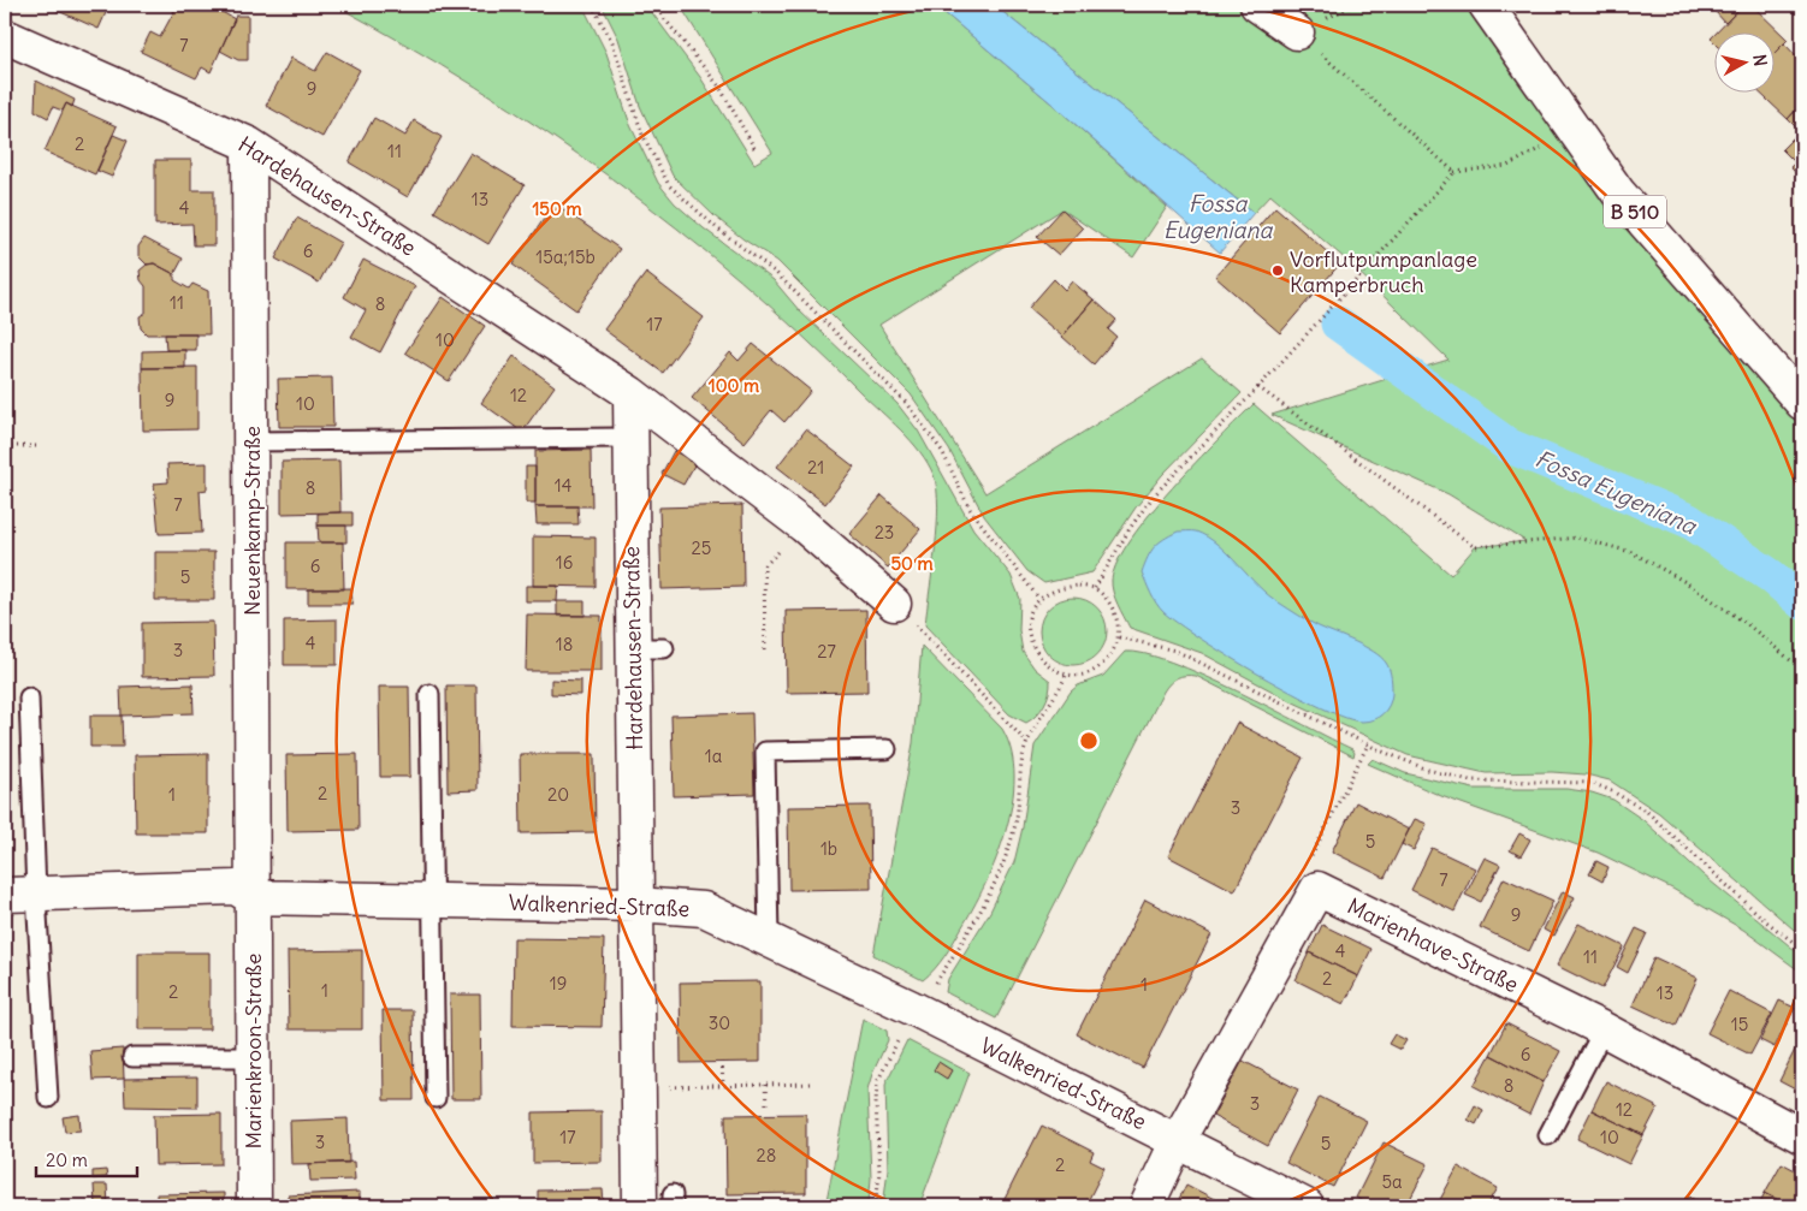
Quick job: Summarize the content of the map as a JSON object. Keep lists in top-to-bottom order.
{
  "streets": {
    "street": [
      "Hardehausen-Straße",
      "B 510",
      "Neuenkamp-Straße",
      "Walkenried-Straße",
      "Marienhave-Straße",
      "Marienkroon-Straße"
    ]
  },
  "crossings": [
    ["Hardehausen-Straße", "Neuenkamp-Straße"],
    ["Hardehausen-Straße", "Walkenried-Straße"],
    ["Neuenkamp-Straße", "Walkenried-Straße"],
    ["Neuenkamp-Straße", "Marienkroon-Straße"],
    ["Walkenried-Straße", "Marienkroon-Straße"]
  ],
  "water": ["Fossa Eugeniana"],
  "places": ["Vorflutpumpanlage Kamperbruch"],
  "house_numbers": [
    "7",
    "9",
    "2",
    "11",
    "13",
    "4",
    "6",
    "15a;15b",
    "11",
    "8",
    "17",
    "10",
    "12",
    "9",
    "10",
    "21",
    "14",
    "8",
    "7",
    "23",
    "25",
    "16",
    "6",
    "5",
    "4",
    "18",
    "3",
    "27",
    "1a",
    "2",
    "1",
    "20",
    "3",
    "5",
    "1b",
    "7",
    "9",
    "4",
    "11",
    "2",
    "19",
    "1",
    "1",
    "2",
    "13",
    "30",
    "15",
    "6",
    "8",
    "3",
    "12",
    "17",
    "10",
    "3",
    "5",
    "28",
    "2",
    "5a"
  ],
  "scale_bar": "20 m",
  "north": "right",
  "rings": ["150 m", "100 m", "50 m"]
}
